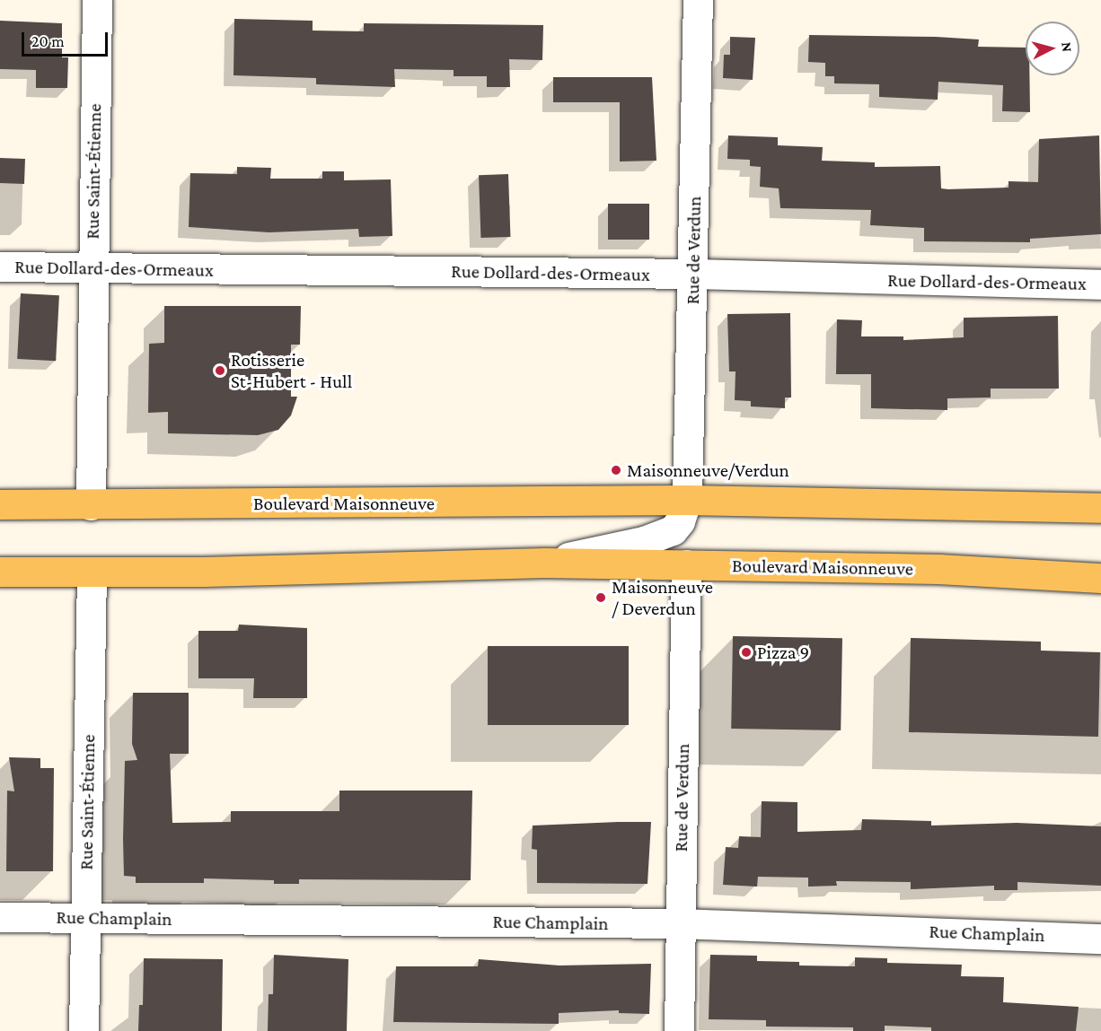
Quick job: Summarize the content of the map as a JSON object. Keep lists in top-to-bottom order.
{
  "streets": {
    "main road": ["Boulevard Maisonneuve"],
    "street": [
      "Rue Saint-Étienne",
      "Rue de Verdun",
      "Rue Dollard-des-Ormeaux",
      "Rue Champlain"
    ]
  },
  "crossings": [
    ["Rue Saint-Étienne", "Rue Dollard-des-Ormeaux"],
    ["Rue Saint-Étienne", "Boulevard Maisonneuve"],
    ["Rue Saint-Étienne", "Rue Champlain"],
    ["Rue de Verdun", "Rue Dollard-des-Ormeaux"],
    ["Rue de Verdun", "Boulevard Maisonneuve"],
    ["Rue de Verdun", "Rue Champlain"]
  ],
  "places": [
    "Rotisserie St-Hubert - Hull",
    "Maisonneuve/Verdun",
    "Maisonneuve / Deverdun",
    "Pizza 9"
  ],
  "scale_bar": "20 m",
  "north": "right"
}
